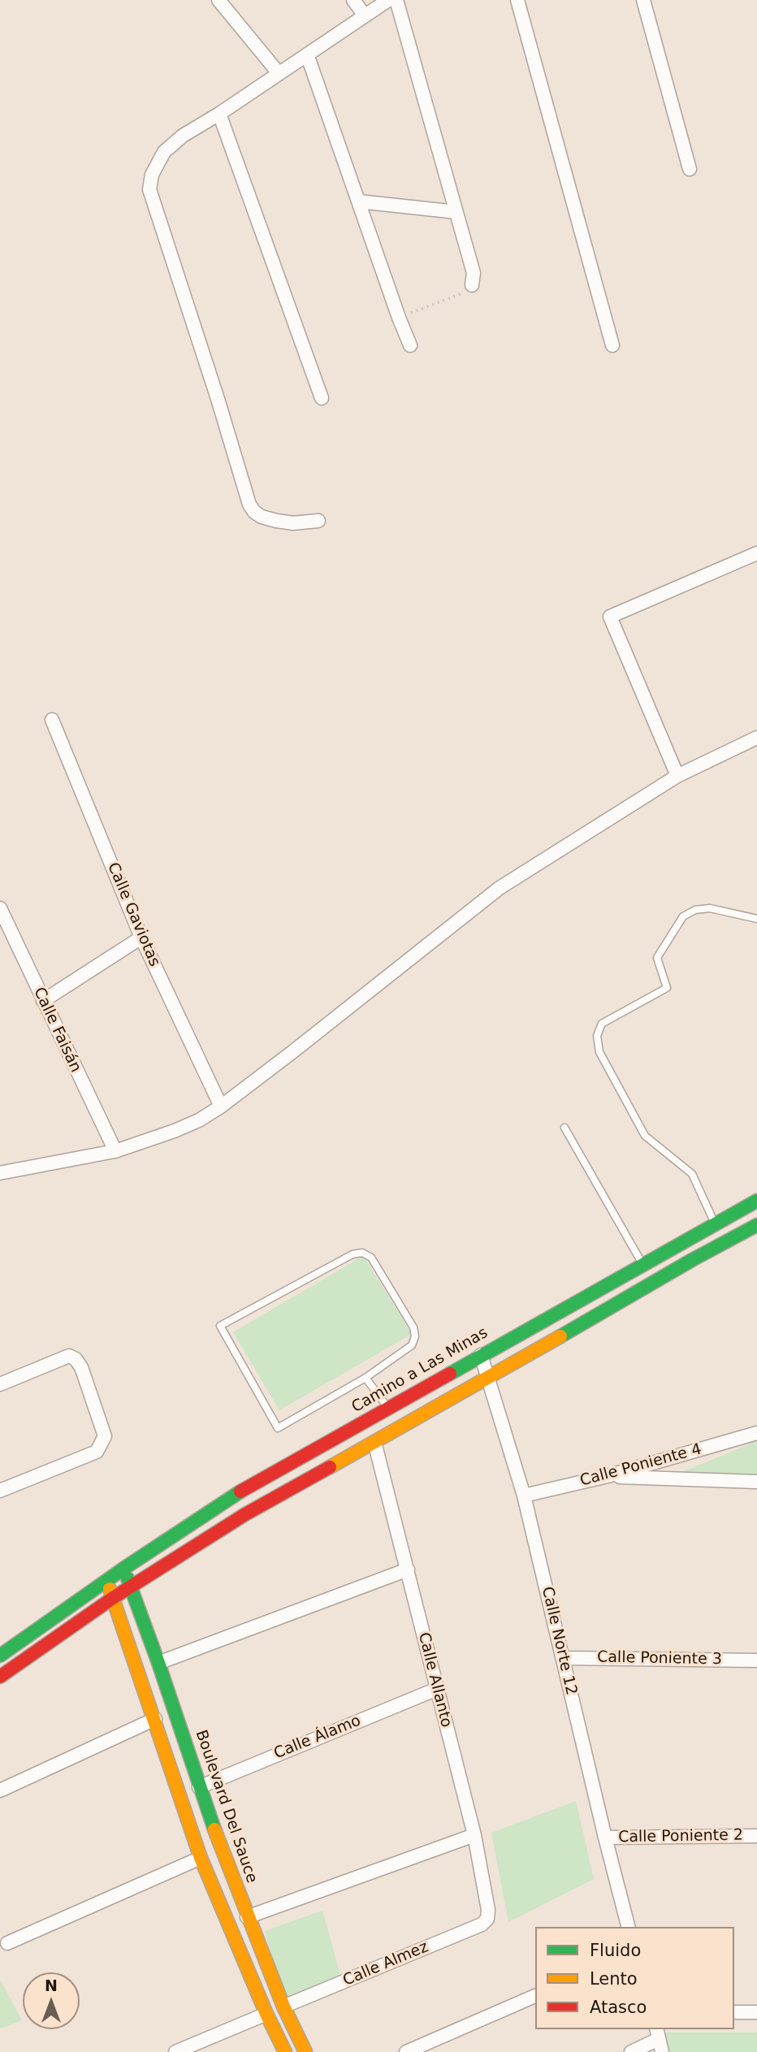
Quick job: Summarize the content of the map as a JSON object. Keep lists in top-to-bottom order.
{
  "streets": {
    "street": [
      "Calle Gaviotas",
      "Calle Faisán",
      "Camino a Las Minas",
      "Calle Poniente 4",
      "Calle Norte 12",
      "Calle Poniente 3",
      "Calle Allanto",
      "Calle Álamo",
      "Boulevard Del Sauce",
      "Calle Poniente 2",
      "Calle Almez"
    ]
  },
  "crossings": [
    ["Camino a Las Minas", "Calle Norte 12"],
    ["Camino a Las Minas", "Boulevard Del Sauce"],
    ["Calle Poniente 4", "Calle Norte 12"],
    ["Calle Norte 12", "Calle Poniente 3"],
    ["Calle Norte 12", "Calle Poniente 2"],
    ["Calle Allanto", "Calle Álamo"],
    ["Calle Allanto", "Calle Almez"],
    ["Calle Álamo", "Boulevard Del Sauce"],
    ["Boulevard Del Sauce", "Calle Almez"]
  ],
  "legend": ["Fluido", "Lento", "Atasco"],
  "north": "top"
}
